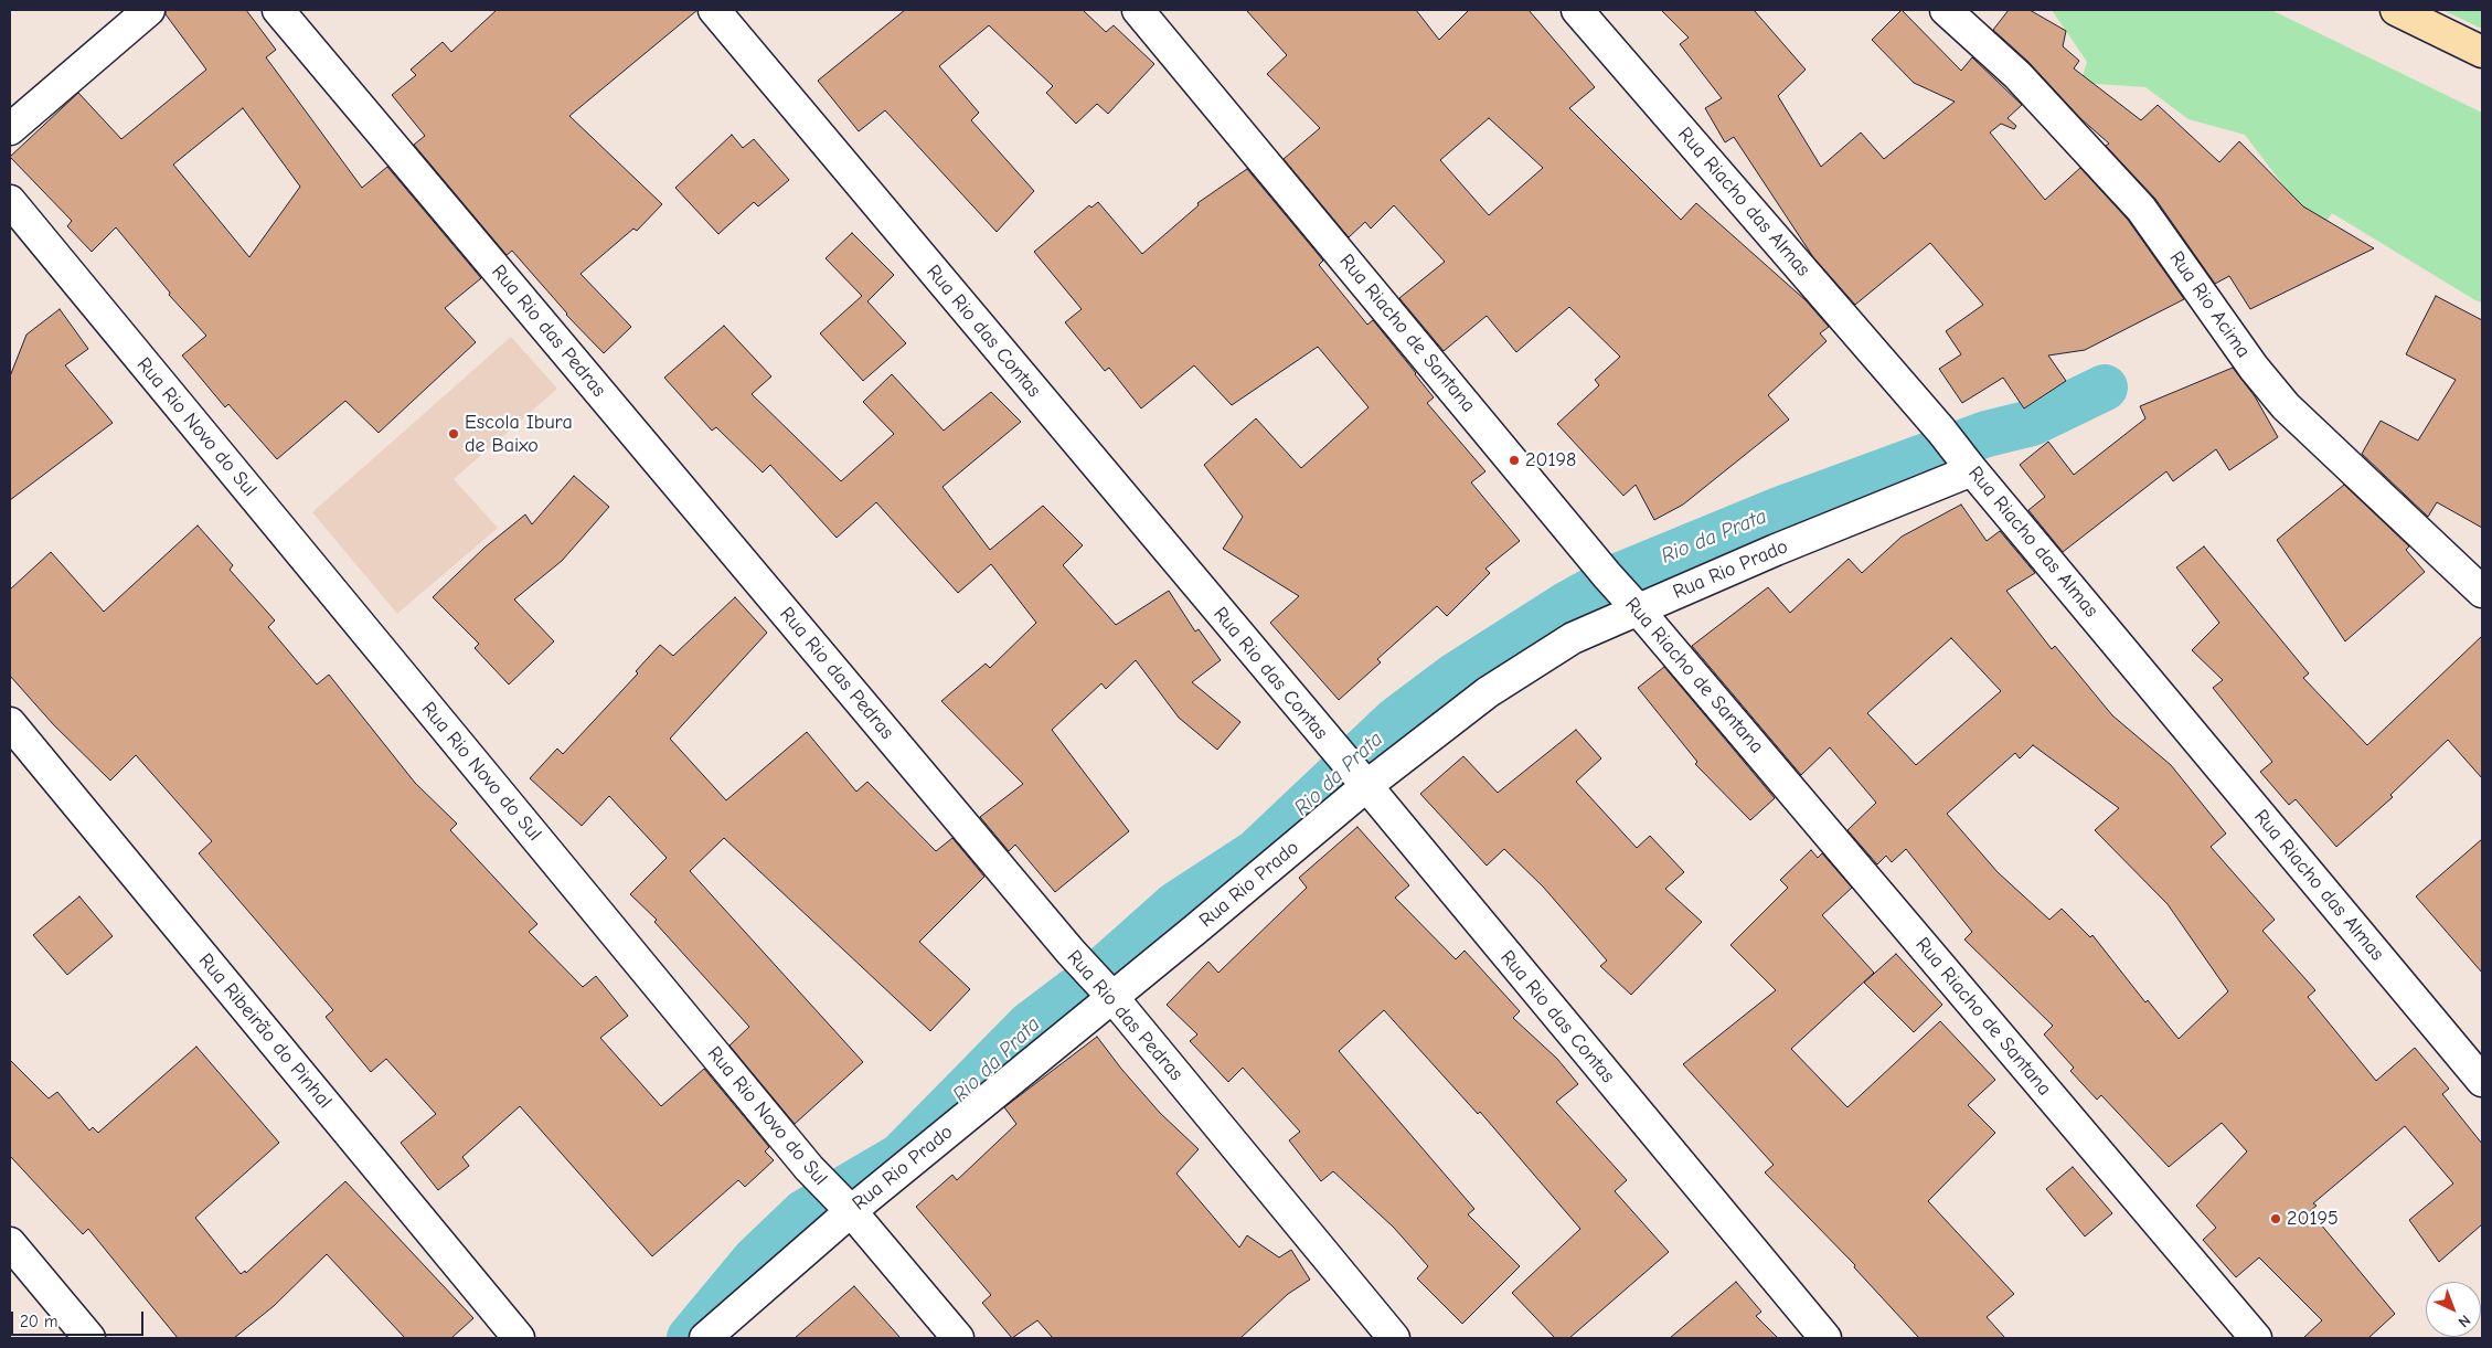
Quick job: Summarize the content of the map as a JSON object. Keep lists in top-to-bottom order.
{
  "streets": {
    "street": [
      "Rua Riacho das Almas",
      "Rua Rio Acima",
      "Rua Rio das Pedras",
      "Rua Rio das Contas",
      "Rua Riacho de Santana",
      "Rua Rio Novo do Sul",
      "Rua Rio Prado",
      "Rua Ribeirão do Pinhal"
    ]
  },
  "crossings": [
    ["Rua Riacho das Almas", "Rua Rio Prado"],
    ["Rua Rio das Pedras", "Rua Rio Prado"],
    ["Rua Rio das Contas", "Rua Rio Prado"],
    ["Rua Riacho de Santana", "Rua Rio Prado"],
    ["Rua Rio Novo do Sul", "Rua Rio Prado"]
  ],
  "water": ["Rio da Prata"],
  "places": ["Escola Ibura de Baixo", "20198", "20195"],
  "scale_bar": "20 m",
  "north": "bottom right"
}
